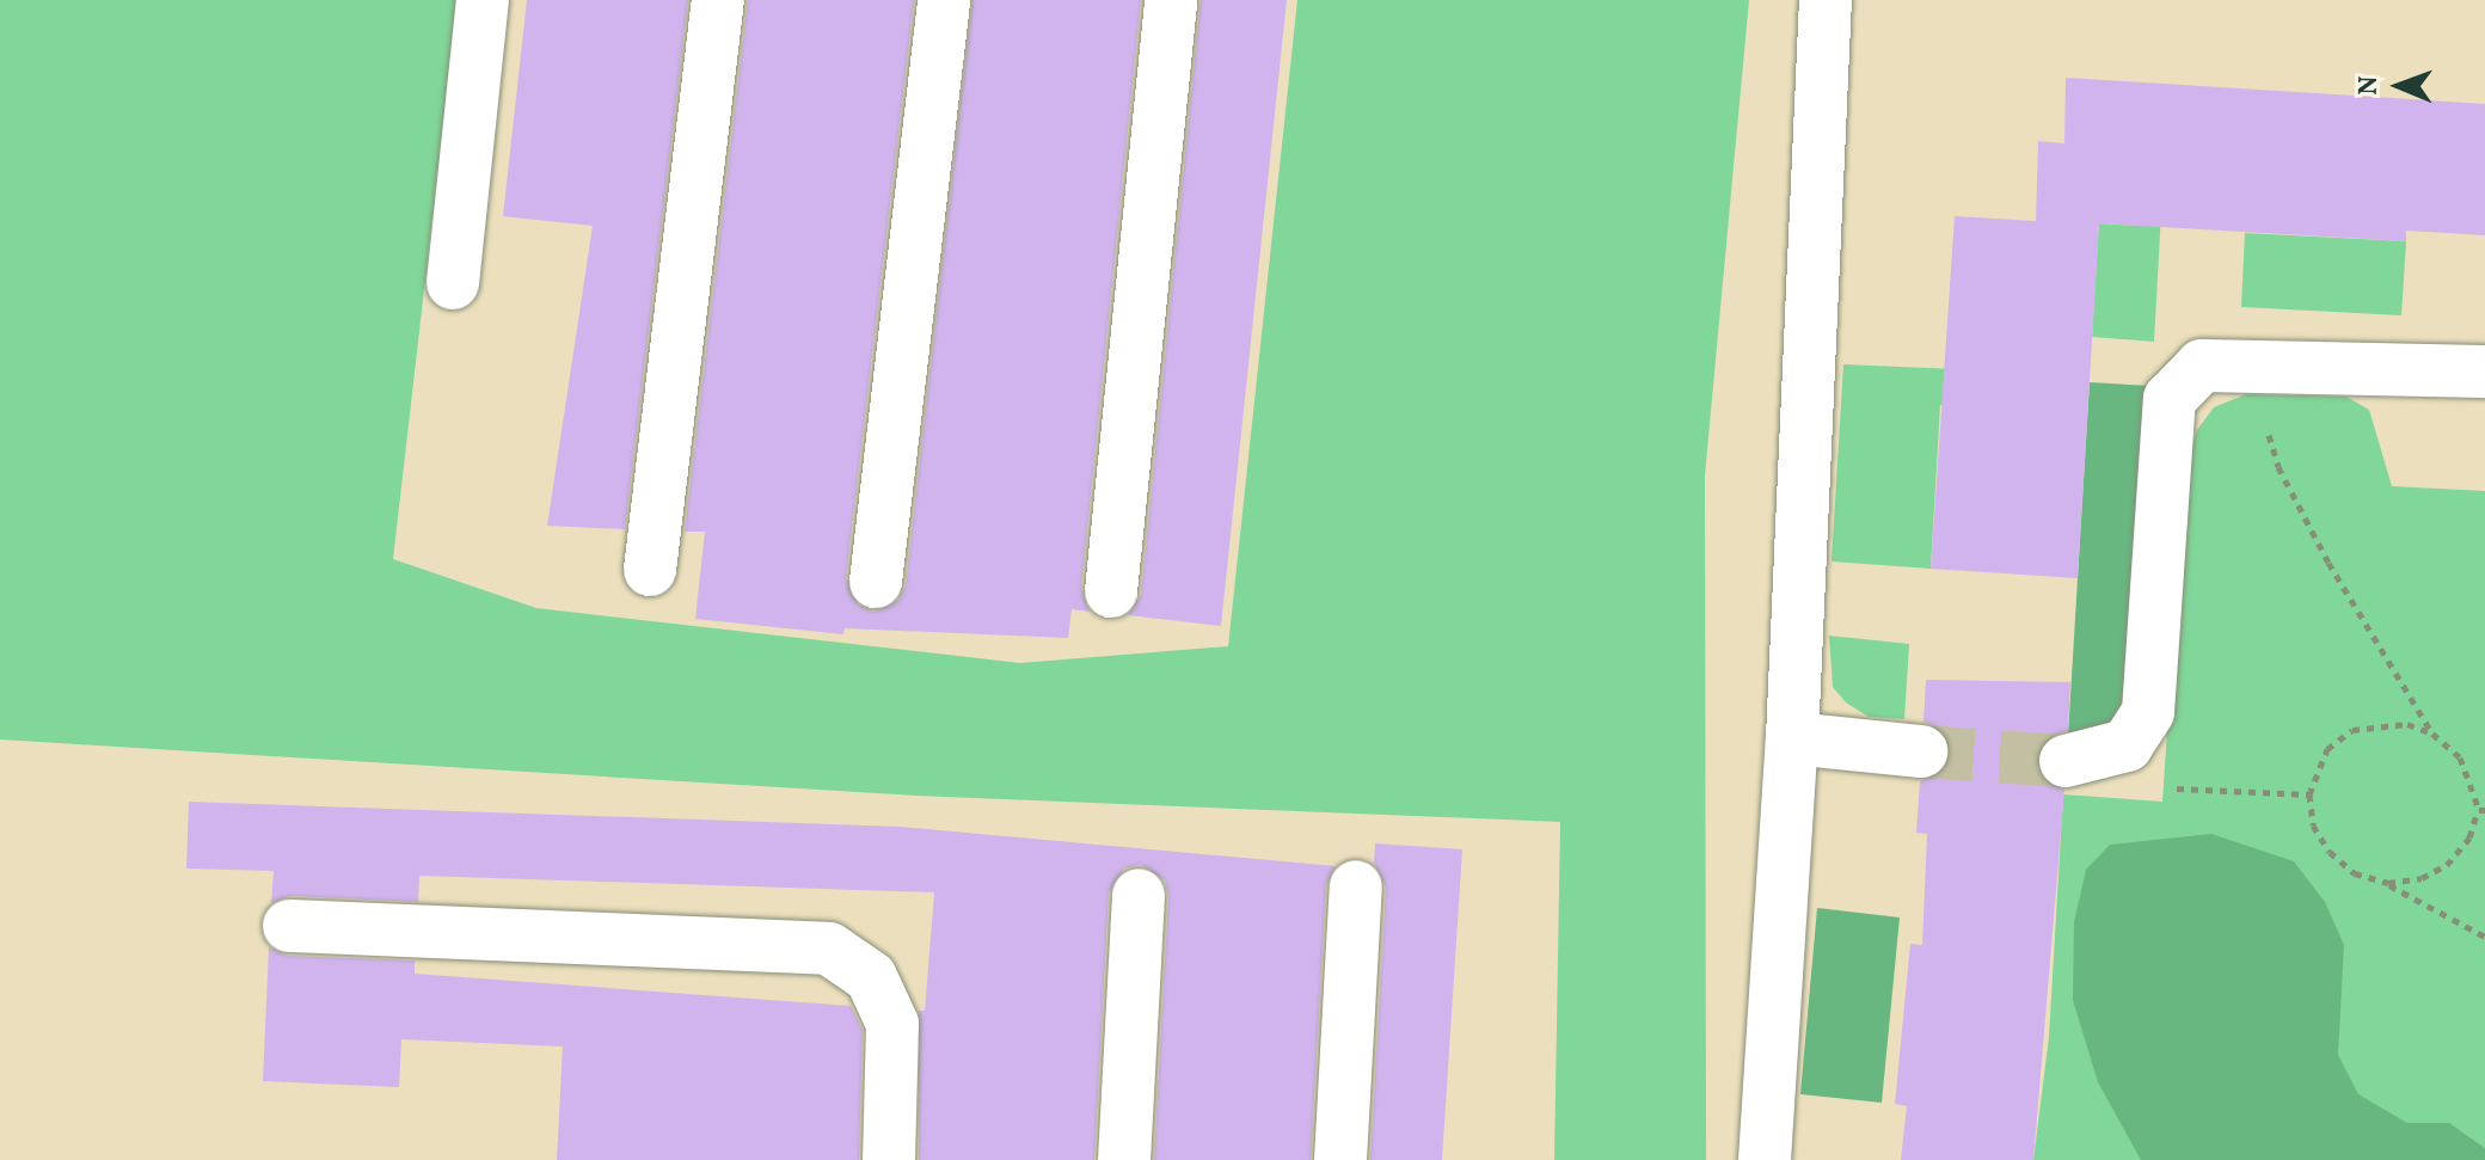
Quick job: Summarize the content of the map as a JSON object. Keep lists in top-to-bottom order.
{
  "north": "left"
}
